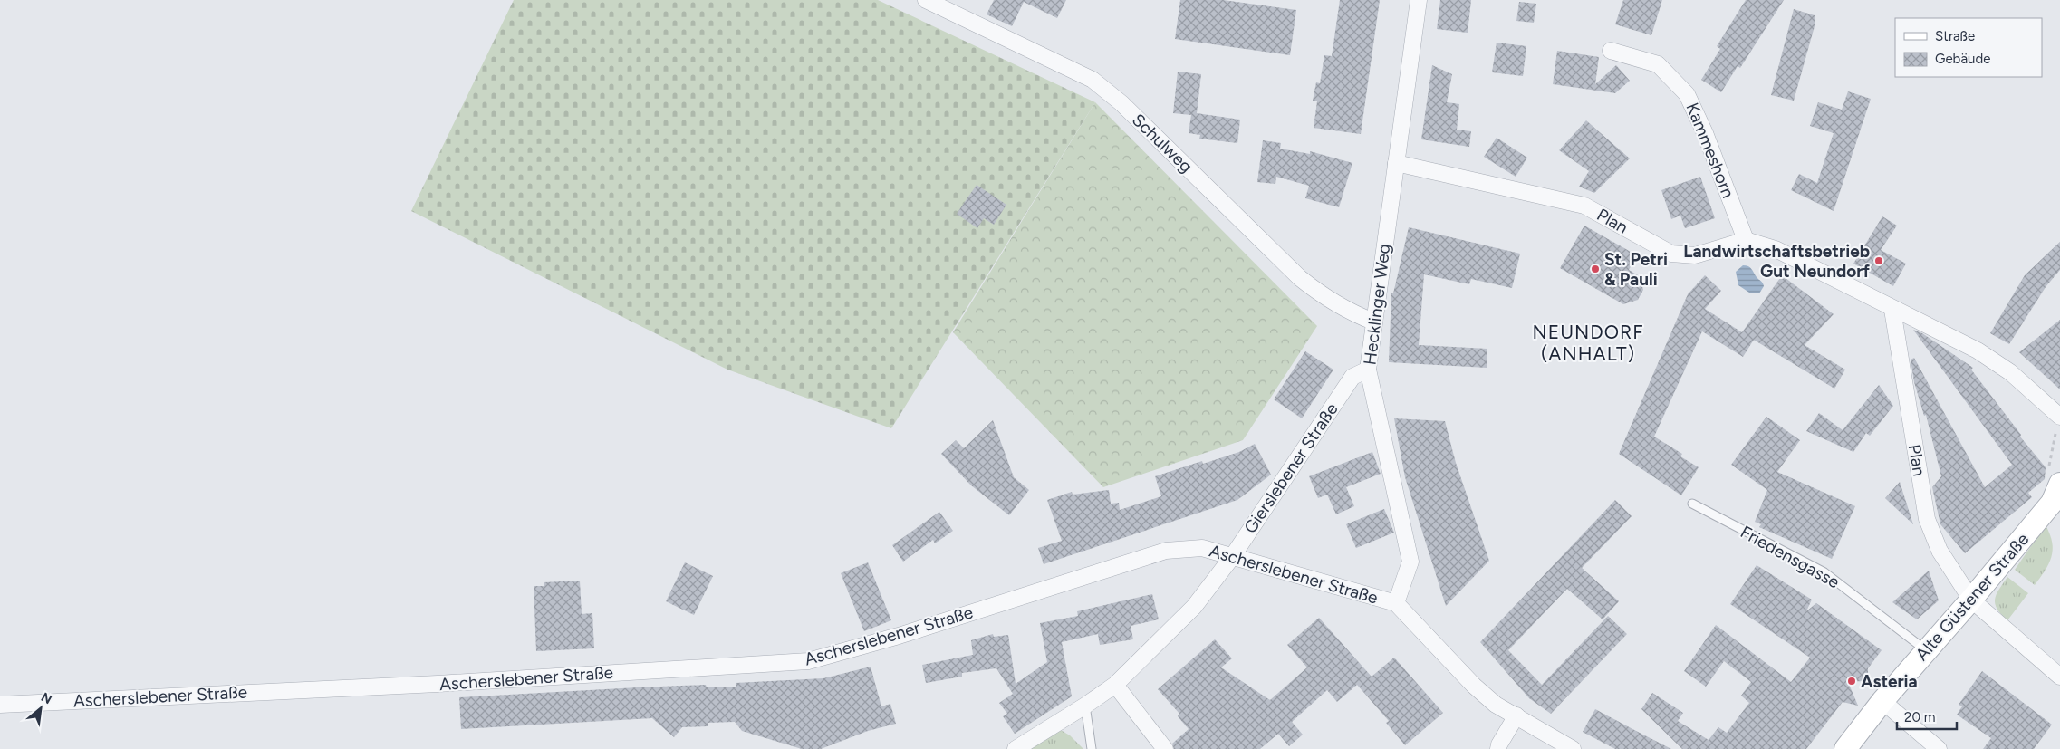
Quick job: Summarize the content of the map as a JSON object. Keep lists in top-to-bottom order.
{
  "streets": {
    "main road": ["Alte Güstener Straße"],
    "street": [
      "Schulweg",
      "Kammeshorn",
      "Plan",
      "Hecklinger Weg",
      "Gierslebener Straße",
      "Ascherslebener Straße"
    ],
    "lane": ["Friedensgasse"]
  },
  "crossings": [
    ["Schulweg", "Hecklinger Weg"],
    ["Kammeshorn", "Plan"],
    ["Plan", "Hecklinger Weg"],
    ["Plan", "Alte Güstener Straße"],
    ["Hecklinger Weg", "Gierslebener Straße"],
    ["Hecklinger Weg", "Ascherslebener Straße"],
    ["Gierslebener Straße", "Ascherslebener Straße"],
    ["Friedensgasse", "Alte Güstener Straße"]
  ],
  "districts": ["NEUNDORF (ANHALT)"],
  "places": ["Landwirtschaftsbetrieb Gut Neundorf", "St. Petri & Pauli", "Asteria"],
  "legend": ["Straße", "Gebäude"],
  "scale_bar": "20 m",
  "north": "top right"
}
